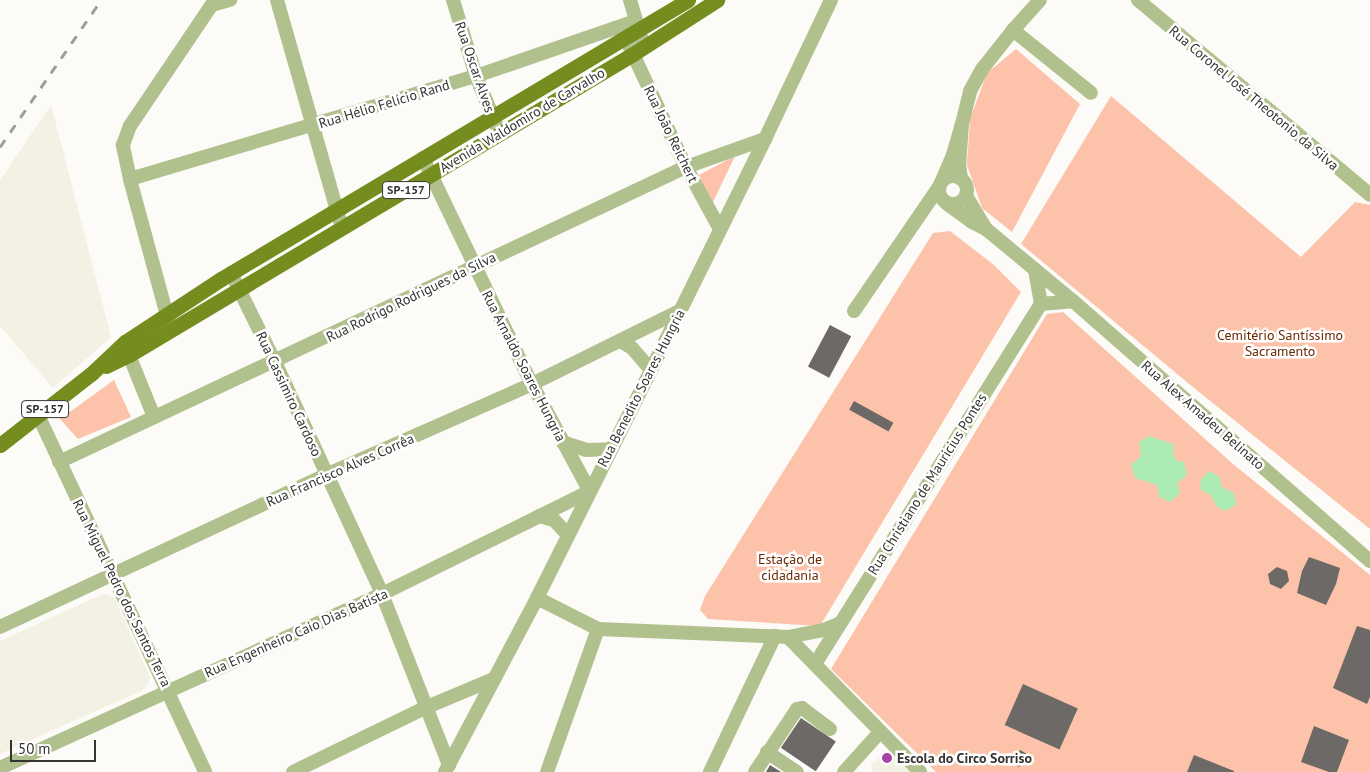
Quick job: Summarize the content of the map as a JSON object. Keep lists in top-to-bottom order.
{
  "streets": {
    "main road": ["Avenida Waldomiro de Carvalho", "SP-157"],
    "street": [
      "Rua Oscar Alves",
      "Rua Coronel José Theotonio da Silva",
      "Rua Hélio Felício Rand",
      "Rua João Reichert",
      "Rua Rodrigo Rodrigues da Silva",
      "Rua Arnaldo Soares Hungria",
      "Rua Benedito Soares Hungria",
      "Rua Cassimiro Cardoso",
      "Rua Alex Amadeu Belinato",
      "Rua Francisco Alves Corrêa",
      "Rua Christiano de Mauricius Pontes",
      "Rua Miguel Pedro dos Santos Terra",
      "Rua Engenheiro Caio Dias Batista"
    ]
  },
  "crossings": [
    ["Rua Oscar Alves", "Rua Hélio Felício Rand"],
    ["Rua Oscar Alves", "Avenida Waldomiro de Carvalho"],
    ["Rua Hélio Felício Rand", "Avenida Waldomiro de Carvalho"],
    ["Rua Hélio Felício Rand", "Rua João Reichert"],
    ["Avenida Waldomiro de Carvalho", "Rua João Reichert"],
    ["Avenida Waldomiro de Carvalho", "Rua Arnaldo Soares Hungria"],
    ["Avenida Waldomiro de Carvalho", "Rua Cassimiro Cardoso"],
    ["Avenida Waldomiro de Carvalho", "Rua Miguel Pedro dos Santos Terra"],
    ["Rua João Reichert", "Rua Rodrigo Rodrigues da Silva"],
    ["Rua João Reichert", "Rua Benedito Soares Hungria"],
    ["Rua Rodrigo Rodrigues da Silva", "Rua Arnaldo Soares Hungria"],
    ["Rua Rodrigo Rodrigues da Silva", "Rua Benedito Soares Hungria"],
    ["Rua Rodrigo Rodrigues da Silva", "Rua Cassimiro Cardoso"],
    ["Rua Rodrigo Rodrigues da Silva", "Rua Miguel Pedro dos Santos Terra"],
    ["Rua Arnaldo Soares Hungria", "Rua Benedito Soares Hungria"],
    ["Rua Arnaldo Soares Hungria", "Rua Francisco Alves Corrêa"],
    ["Rua Arnaldo Soares Hungria", "Rua Engenheiro Caio Dias Batista"],
    ["Rua Benedito Soares Hungria", "Rua Cassimiro Cardoso"],
    ["Rua Benedito Soares Hungria", "Rua Francisco Alves Corrêa"],
    ["Rua Benedito Soares Hungria", "Rua Engenheiro Caio Dias Batista"],
    ["Rua Cassimiro Cardoso", "Rua Francisco Alves Corrêa"],
    ["Rua Cassimiro Cardoso", "Rua Engenheiro Caio Dias Batista"],
    ["Rua Francisco Alves Corrêa", "Rua Miguel Pedro dos Santos Terra"],
    ["Rua Miguel Pedro dos Santos Terra", "Rua Engenheiro Caio Dias Batista"]
  ],
  "parks": ["Cemitério Santíssimo Sacramento", "Estação de cidadania"],
  "places": ["Escola do Circo Sorriso"],
  "scale_bar": "50 m"
}
